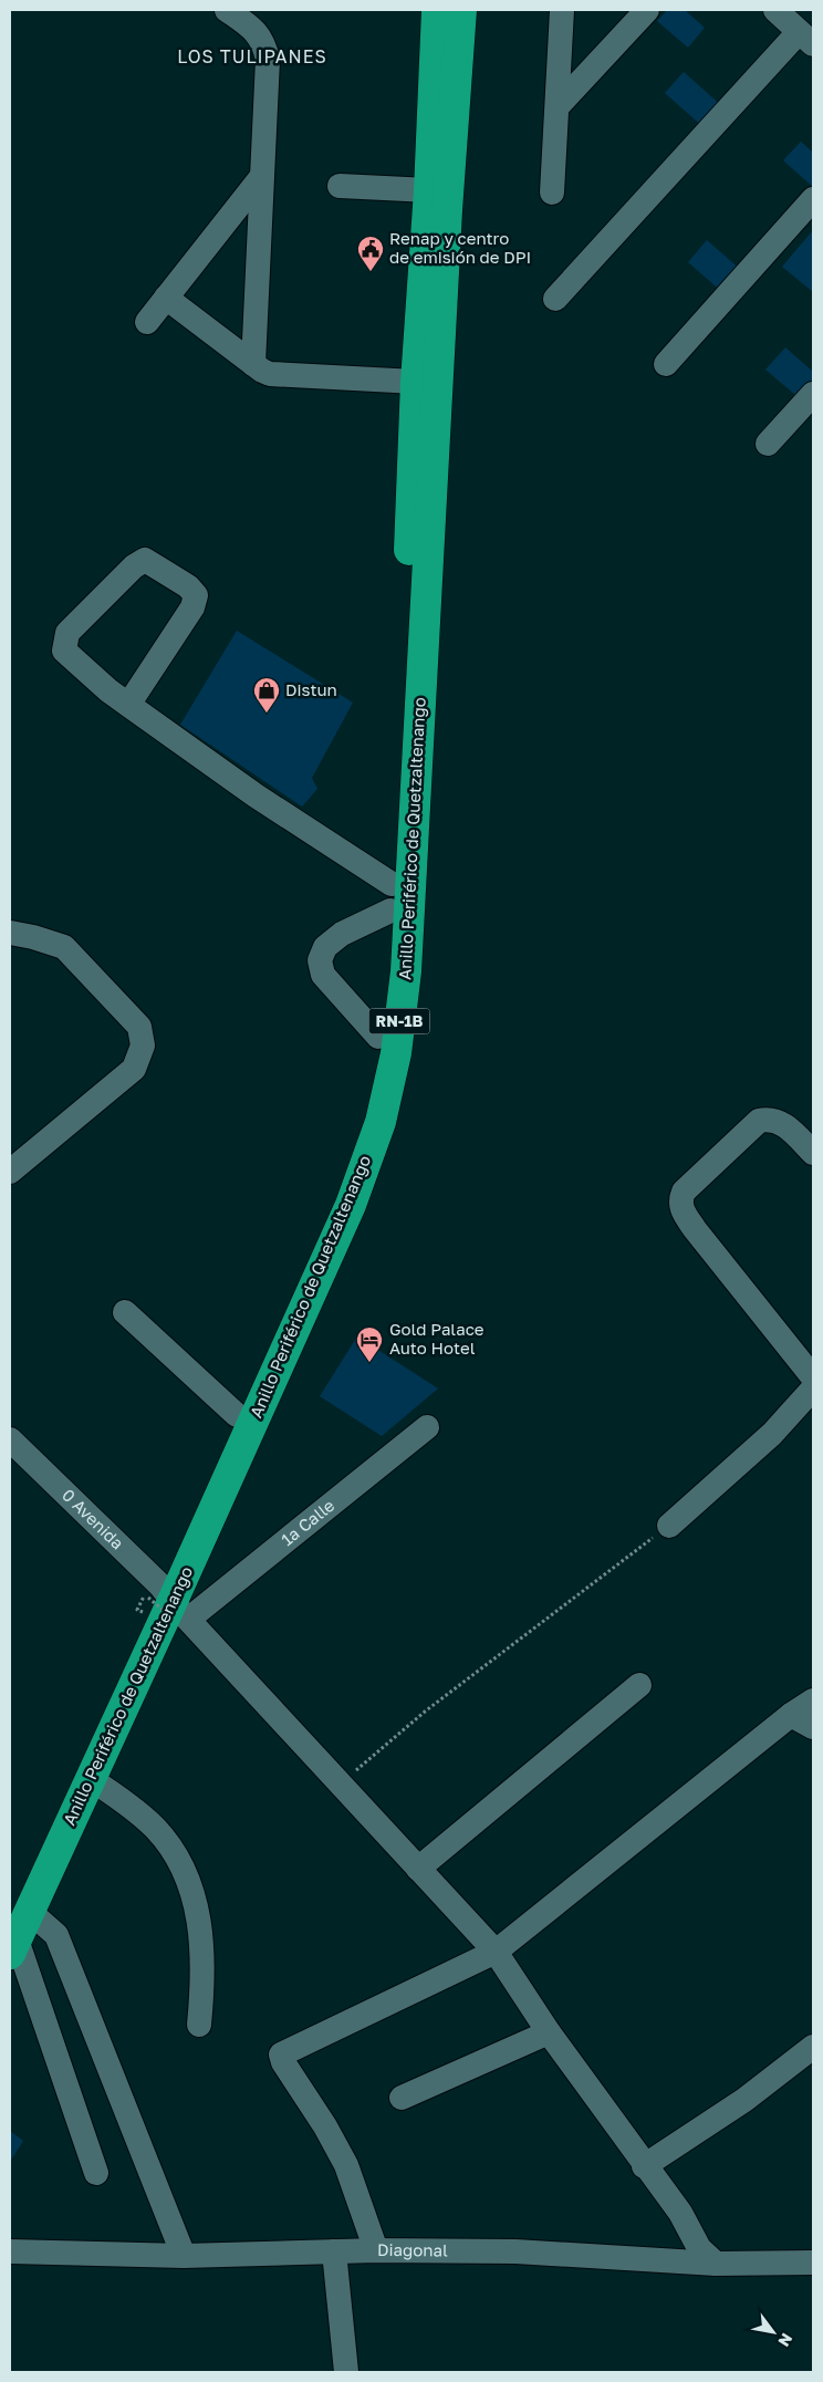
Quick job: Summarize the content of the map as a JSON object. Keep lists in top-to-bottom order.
{
  "streets": {
    "highway": ["Anillo Periférico de Quetzaltenango", "RN-1B"],
    "street": ["0 Avenida", "1a Calle", "Diagonal"]
  },
  "crossings": [
    ["Anillo Periférico de Quetzaltenango", "0 Avenida"],
    ["Anillo Periférico de Quetzaltenango", "1a Calle"],
    ["0 Avenida", "1a Calle"],
    ["0 Avenida", "Diagonal"]
  ],
  "districts": ["LOS TULIPANES"],
  "places": {
    "public building": ["Renap y centro de emisión de DPI"],
    "shop": ["Distun"],
    "hotel": ["Gold Palace Auto Hotel"]
  },
  "north": "bottom right"
}
